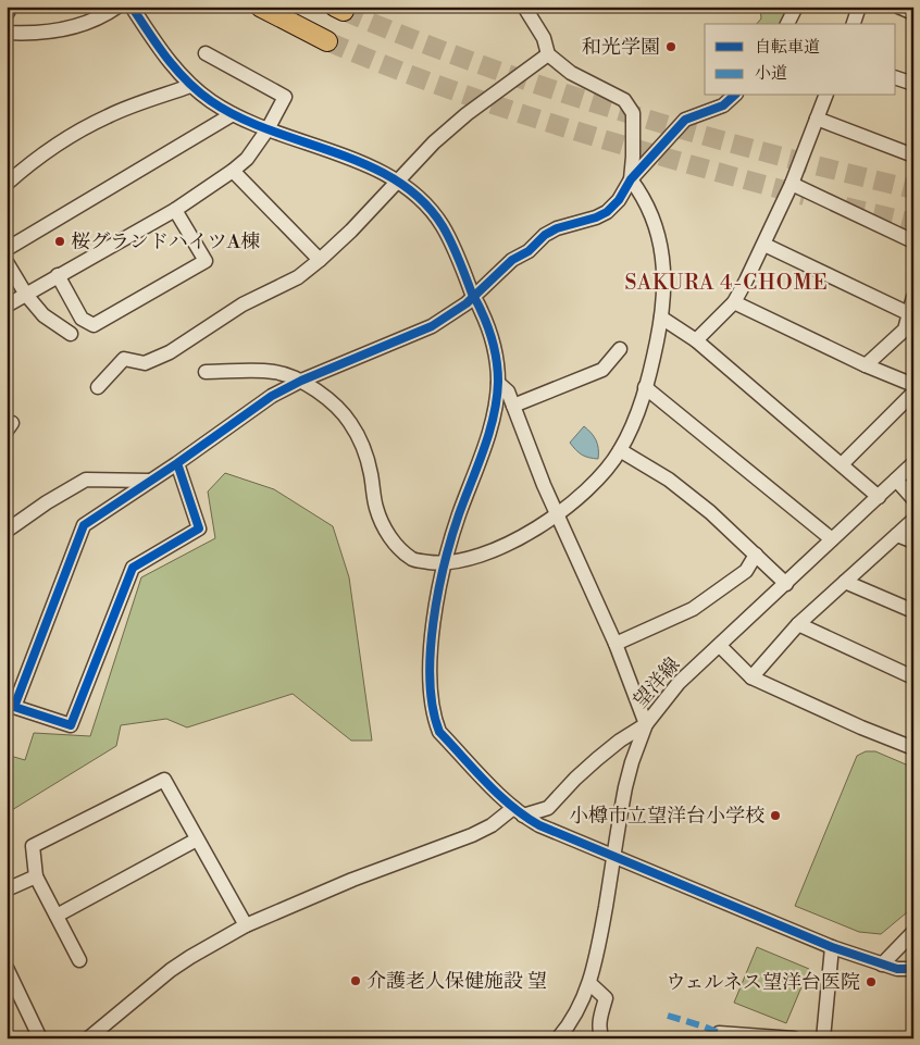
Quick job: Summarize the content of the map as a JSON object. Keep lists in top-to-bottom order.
{
  "streets": {
    "street": ["望洋線"]
  },
  "districts": ["SAKURA 4-CHOME"],
  "places": [
    "和光学園",
    "桜グランドハイツA棟",
    "小樽市立望洋台小学校",
    "介護老人保健施設 望",
    "ウェルネス望洋台医院"
  ],
  "legend": ["自転車道", "小道"]
}
